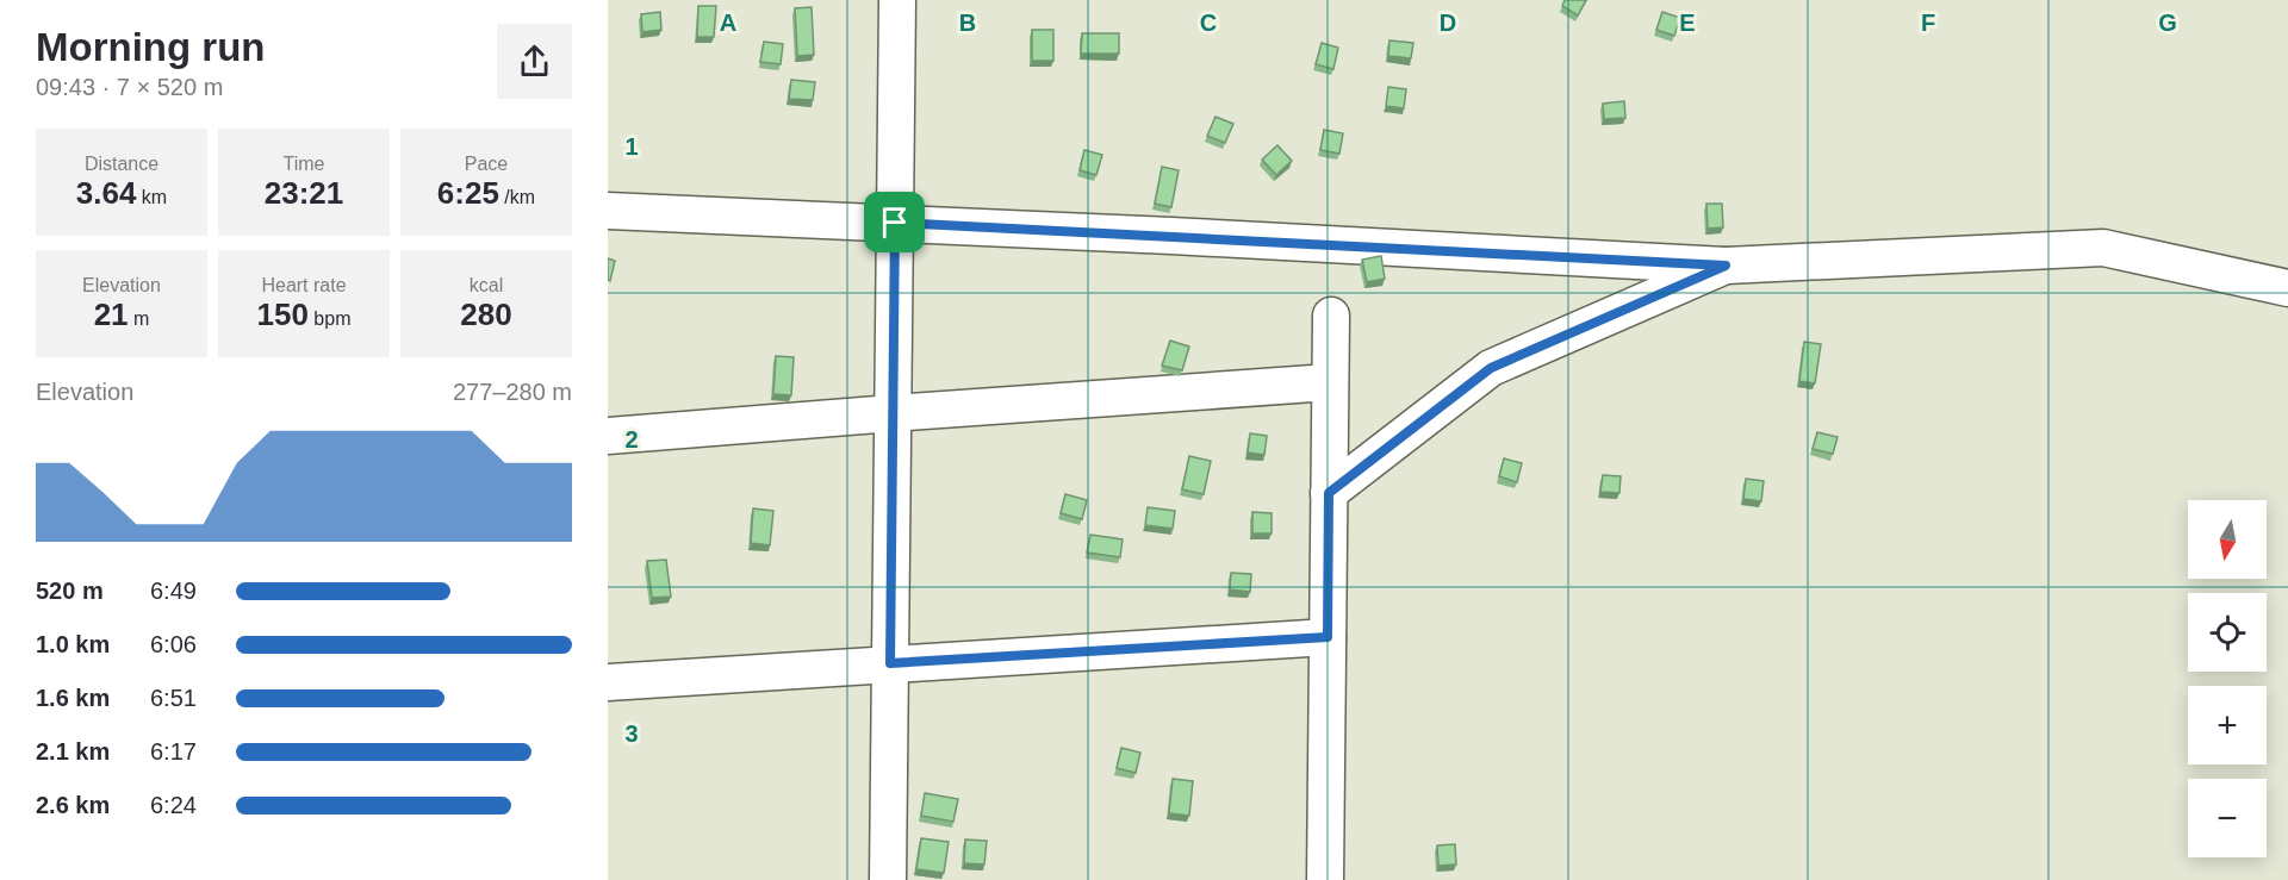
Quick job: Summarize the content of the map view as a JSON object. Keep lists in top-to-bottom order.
{
  "north": "bottom",
  "page": {
    "heading": ["Morning run", "09:43 · 7 × 520 m"],
    "stats": [
      ["Distance", "3.64 km"],
      ["Time", "23:21"],
      ["Pace", "6:25 /km"],
      ["Elevation", "21 m"],
      ["Heart rate", "150 bpm"],
      ["kcal", "280"]
    ],
    "chart": ["Elevation", "277–280 m"],
    "map_buttons": ["+", "−"],
    "list": [
      {
        "name": "520 m",
        "note": "6:49"
      },
      {
        "name": "1.0 km",
        "note": "6:06"
      },
      {
        "name": "1.6 km",
        "note": "6:51"
      },
      {
        "name": "2.1 km",
        "note": "6:17"
      },
      {
        "name": "2.6 km",
        "note": "6:24"
      }
    ]
  },
  "grid": {
    "columns": [
      "A",
      "B",
      "C",
      "D",
      "E",
      "F",
      "G"
    ],
    "rows": ["1", "2", "3"]
  }
}
